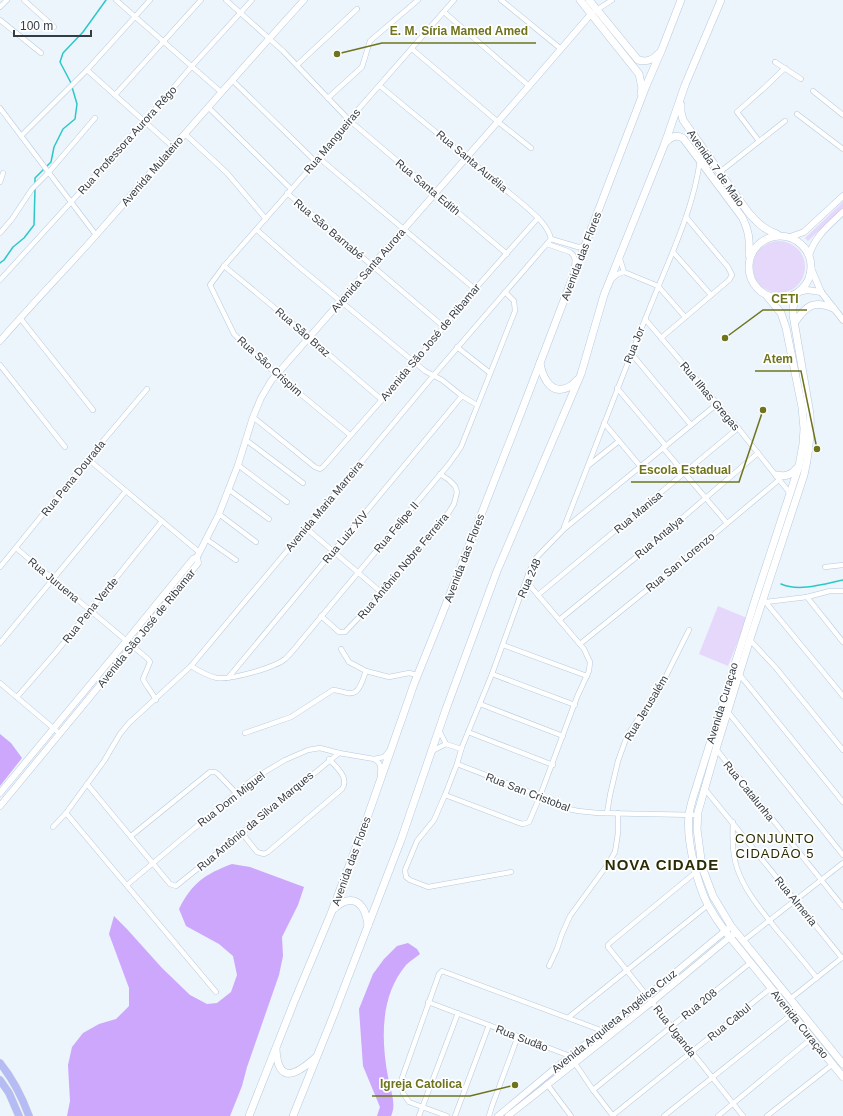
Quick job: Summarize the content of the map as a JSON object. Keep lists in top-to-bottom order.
{
  "streets": {
    "main road": ["Avenida 7 de Maio", "Avenida das Flores", "Avenida Curaçao"],
    "street": [
      "Rua Professora Aurora Rêgo",
      "Rua Mangueiras",
      "Rua Santa Aurélia",
      "Avenida Mulateiro",
      "Rua Santa Edith",
      "Rua São Barnabé",
      "Avenida Santa Aurora",
      "Rua São Braz",
      "Avenida São José de Ribamar",
      "Rua Jor",
      "Rua São Crispim",
      "Rua Ilhas Gregas",
      "Rua Pena Dourada",
      "Avenida Maria Marreira",
      "Rua Manisa",
      "Rua Felipe II",
      "Rua Luiz XIV",
      "Rua Antalya",
      "Rua San Lorenzo",
      "Rua Antônio Nobre Ferreira",
      "Rua 248",
      "Rua Juruena",
      "Rua Pena Verde",
      "Rua Jerusalém",
      "Rua Catalunha",
      "Rua San Cristobal",
      "Rua Dom Miguel",
      "Rua Antônio da Silva Marques",
      "Rua Almeria",
      "Rua 208",
      "Avenida Arquiteta Angélica Cruz",
      "Rua Cabul",
      "Rua Uganda",
      "Rua Sudão"
    ]
  },
  "crossings": [
    ["Rua Mangueiras", "Rua Santa Aurélia"],
    ["Rua Mangueiras", "Rua Santa Edith"],
    ["Rua Mangueiras", "Rua São Barnabé"],
    ["Rua Mangueiras", "Rua São Braz"],
    ["Rua Mangueiras", "Rua São Crispim"],
    ["Rua Santa Aurélia", "Avenida Santa Aurora"],
    ["Rua Santa Aurélia", "Avenida São José de Ribamar"],
    ["Avenida 7 de Maio", "Rua Jor"],
    ["Avenida 7 de Maio", "Avenida Curaçao"],
    ["Avenida Mulateiro", "Rua Santa Edith"],
    ["Avenida Mulateiro", "Rua São Barnabé"],
    ["Rua Santa Edith", "Avenida Santa Aurora"],
    ["Rua Santa Edith", "Avenida São José de Ribamar"],
    ["Rua São Barnabé", "Avenida Santa Aurora"],
    ["Rua São Barnabé", "Avenida São José de Ribamar"],
    ["Avenida Santa Aurora", "Rua São Braz"],
    ["Avenida Santa Aurora", "Avenida São José de Ribamar"],
    ["Avenida Santa Aurora", "Rua São Crispim"],
    ["Rua São Braz", "Avenida São José de Ribamar"],
    ["Avenida São José de Ribamar", "Rua São Crispim"],
    ["Avenida São José de Ribamar", "Rua Juruena"],
    ["Rua Jor", "Rua Ilhas Gregas"],
    ["Rua Jor", "Rua 248"],
    ["Rua Ilhas Gregas", "Rua Manisa"],
    ["Rua Ilhas Gregas", "Rua Antalya"],
    ["Rua Ilhas Gregas", "Rua San Lorenzo"],
    ["Rua Ilhas Gregas", "Rua 248"],
    ["Rua Ilhas Gregas", "Avenida Curaçao"],
    ["Rua Pena Dourada", "Rua Juruena"],
    ["Avenida Maria Marreira", "Rua Felipe II"],
    ["Avenida Maria Marreira", "Rua Juruena"],
    ["Rua Felipe II", "Rua Luiz XIV"],
    ["Rua Felipe II", "Rua Antônio Nobre Ferreira"],
    ["Rua 248", "Rua San Cristobal"],
    ["Rua Juruena", "Rua Pena Verde"],
    ["Avenida Curaçao", "Rua Catalunha"],
    ["Avenida Curaçao", "Rua San Cristobal"],
    ["Avenida Curaçao", "Rua Almeria"],
    ["Avenida Curaçao", "Rua 208"],
    ["Avenida Curaçao", "Avenida Arquiteta Angélica Cruz"],
    ["Avenida Curaçao", "Rua Cabul"],
    ["Avenida Curaçao", "Rua Uganda"],
    ["Rua Jerusalém", "Rua San Cristobal"],
    ["Rua Dom Miguel", "Rua Antônio da Silva Marques"],
    ["Rua 208", "Rua Uganda"],
    ["Avenida Arquiteta Angélica Cruz", "Rua Uganda"],
    ["Avenida Arquiteta Angélica Cruz", "Rua Sudão"],
    ["Rua Cabul", "Rua Uganda"]
  ],
  "districts": ["CONJUNTO CIDADÃO 5", "NOVA CIDADE"],
  "places": [
    "E. M. Síria Mamed Amed",
    "CETI",
    "Escola Estadual",
    "Atem",
    "Igreja Catolica"
  ],
  "scale_bar": "100 m"
}
